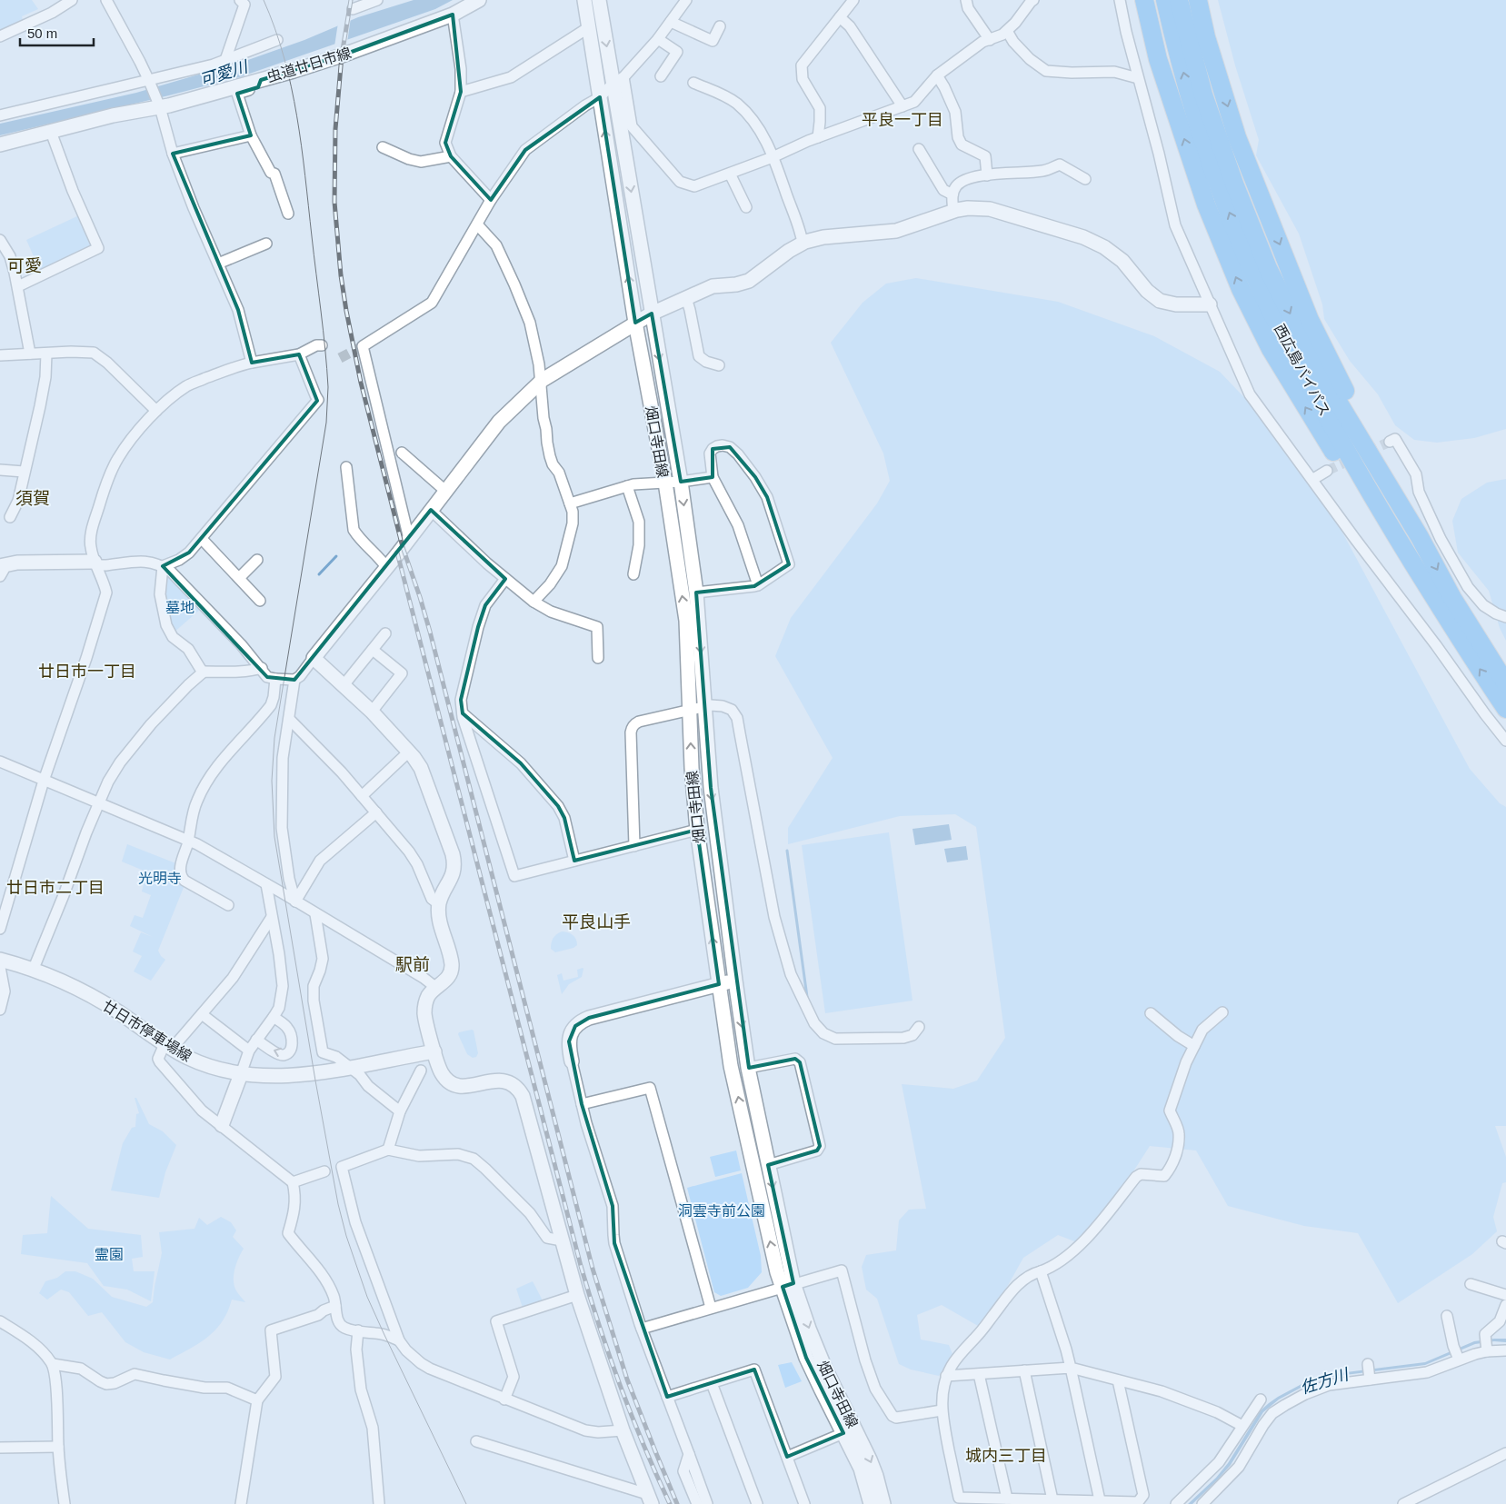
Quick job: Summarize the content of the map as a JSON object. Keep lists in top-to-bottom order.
{
  "streets": {
    "highway": ["西広島バイパス"],
    "street": ["虫道廿日市線", "畑口寺田線", "廿日市停車場線"]
  },
  "districts": [
    "平良一丁目",
    "可愛",
    "須賀",
    "廿日市一丁目",
    "廿日市二丁目",
    "平良山手",
    "駅前",
    "城内三丁目"
  ],
  "water": ["可愛川", "佐方川"],
  "parks": [
    "墓地",
    "光明寺",
    "洞雲寺前公園",
    "霊園"
  ],
  "scale_bar": "50 m"
}
